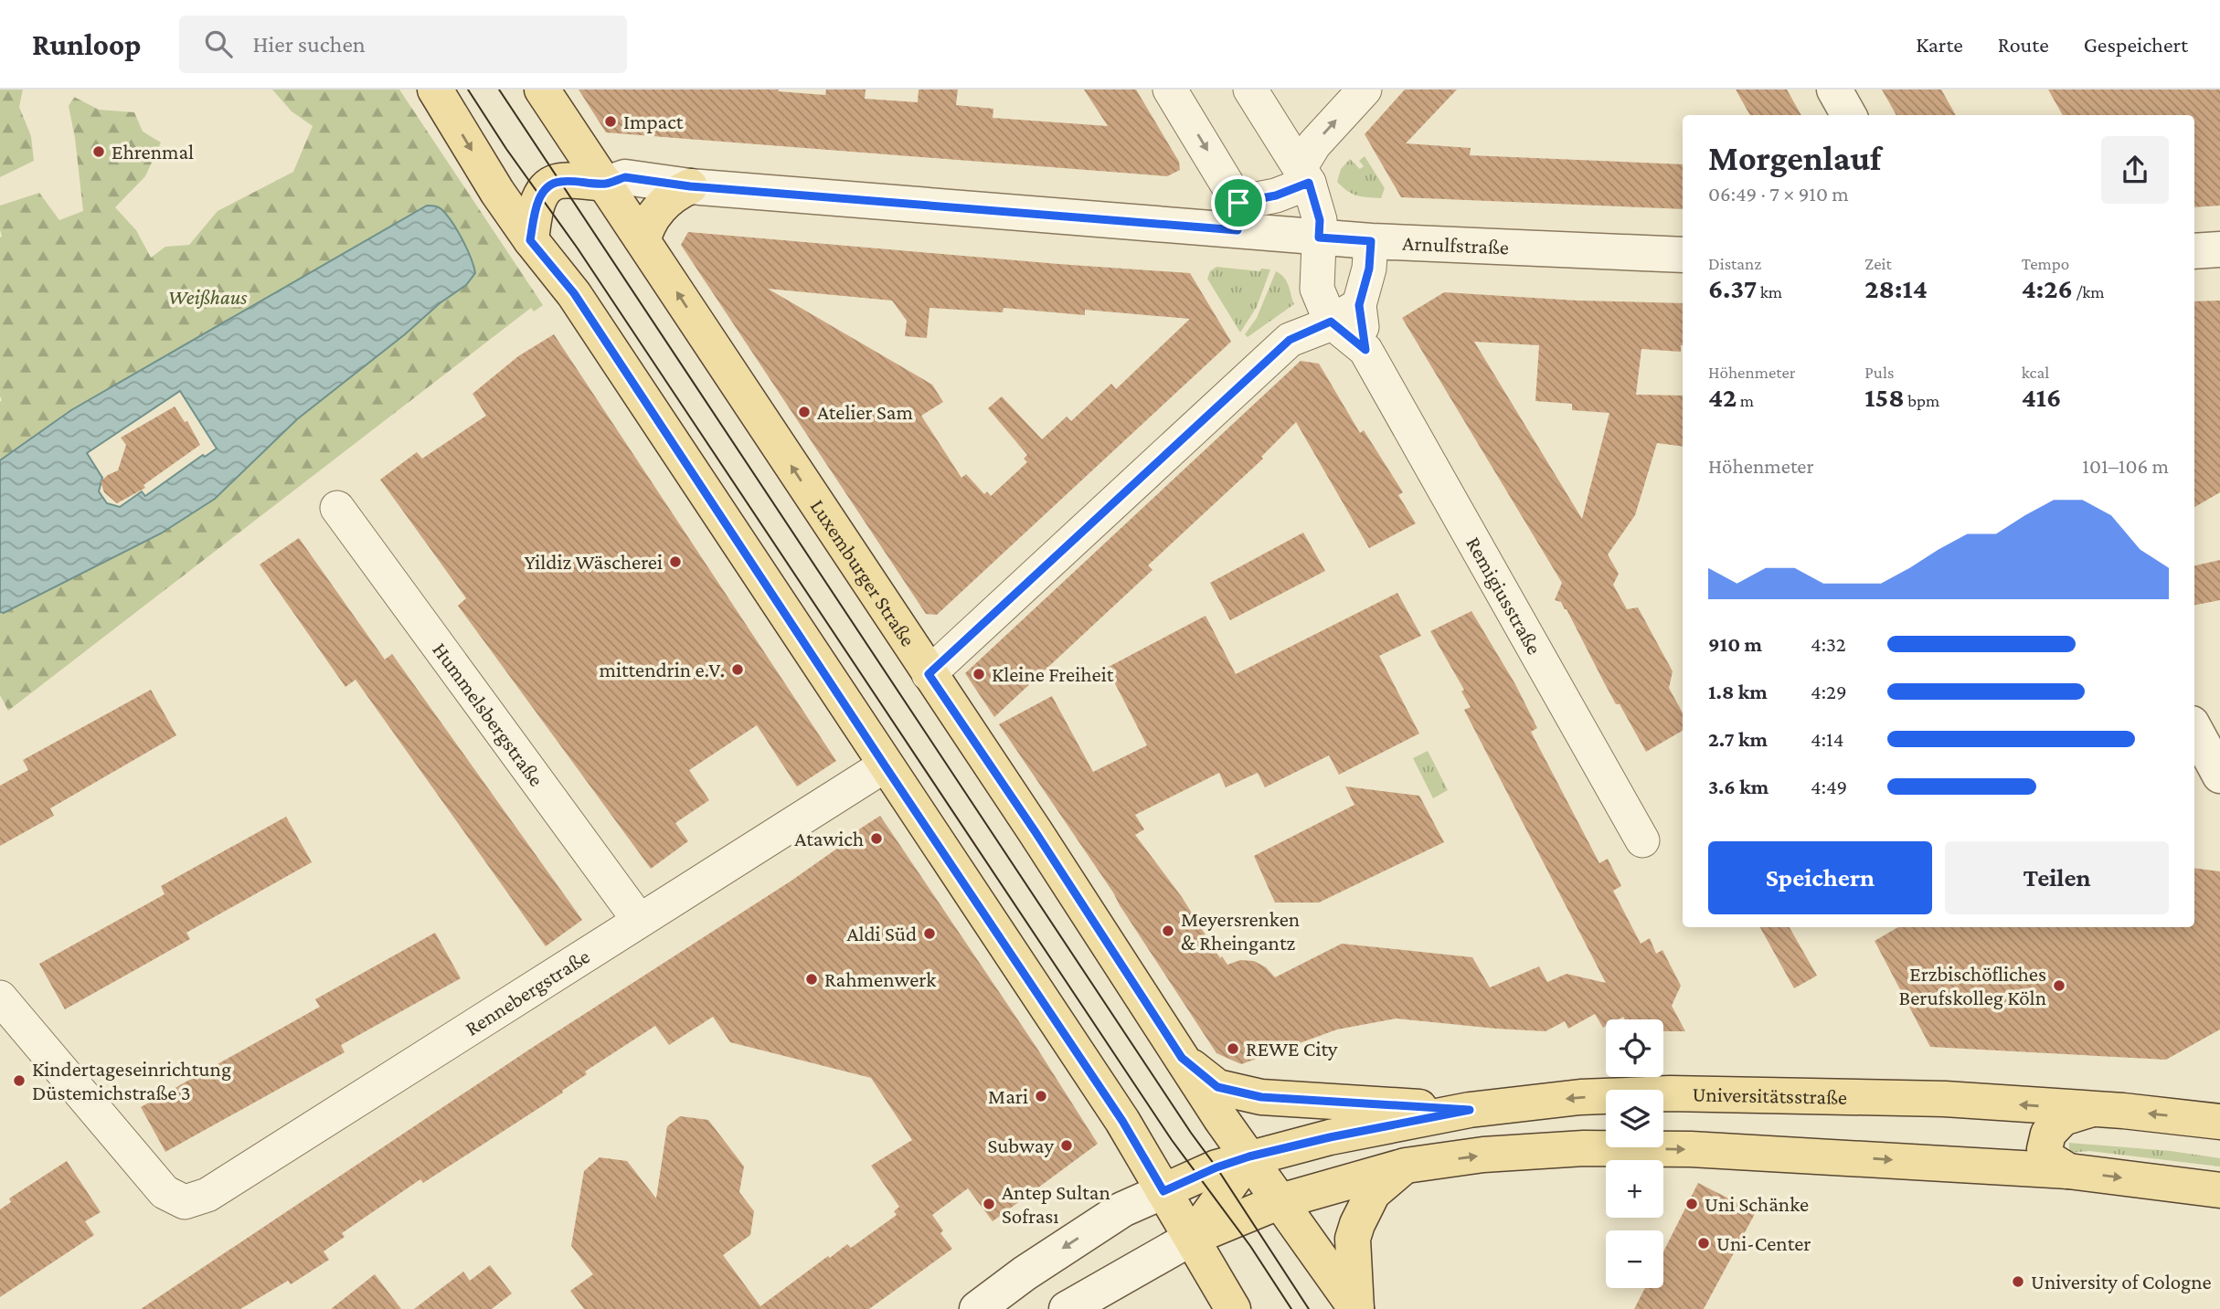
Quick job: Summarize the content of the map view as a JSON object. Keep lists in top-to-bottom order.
{
  "streets": {
    "main road": ["Luxemburger Straße", "Universitätsstraße"],
    "street": [
      "Arnulfstraße",
      "Remigiusstraße",
      "Hummelsbergstraße",
      "Rennebergstraße"
    ]
  },
  "crossings": [
    ["Arnulfstraße", "Luxemburger Straße"],
    ["Arnulfstraße", "Remigiusstraße"],
    ["Luxemburger Straße", "Universitätsstraße"],
    ["Hummelsbergstraße", "Rennebergstraße"]
  ],
  "parks": ["Weißhaus"],
  "places": [
    "Impact",
    "Ehrenmal",
    "Atelier Sam",
    "Yildiz Wäscherei",
    "mittendrin e.V.",
    "Kleine Freiheit",
    "Atawich",
    "Meyersrenken & Rheingantz",
    "Aldi Süd",
    "Rahmenwerk",
    "Erzbischöfliches Berufskolleg Köln",
    "REWE City",
    "Kindertageseinrichtung Düstemichstraße 3",
    "Mari",
    "Subway",
    "Antep Sultan Sofrası",
    "Uni Schänke",
    "Uni-Center",
    "University of Cologne"
  ],
  "page": {
    "header": "Runloop",
    "search": "Hier suchen",
    "nav": ["Karte", "Route", "Gespeichert"],
    "heading": ["Morgenlauf", "06:49 · 7 × 910 m"],
    "stats": [
      ["Distanz", "6.37 km"],
      ["Zeit", "28:14"],
      ["Tempo", "4:26 /km"],
      ["Höhenmeter", "42 m"],
      ["Puls", "158 bpm"],
      ["kcal", "416"]
    ],
    "chart": ["Höhenmeter", "101–106 m"],
    "list": [
      {
        "name": "910 m",
        "note": "4:32"
      },
      {
        "name": "1.8 km",
        "note": "4:29"
      },
      {
        "name": "2.7 km",
        "note": "4:14"
      },
      {
        "name": "3.6 km",
        "note": "4:49"
      }
    ],
    "buttons": ["Speichern", "Teilen"],
    "map_buttons": ["+", "−"]
  }
}
